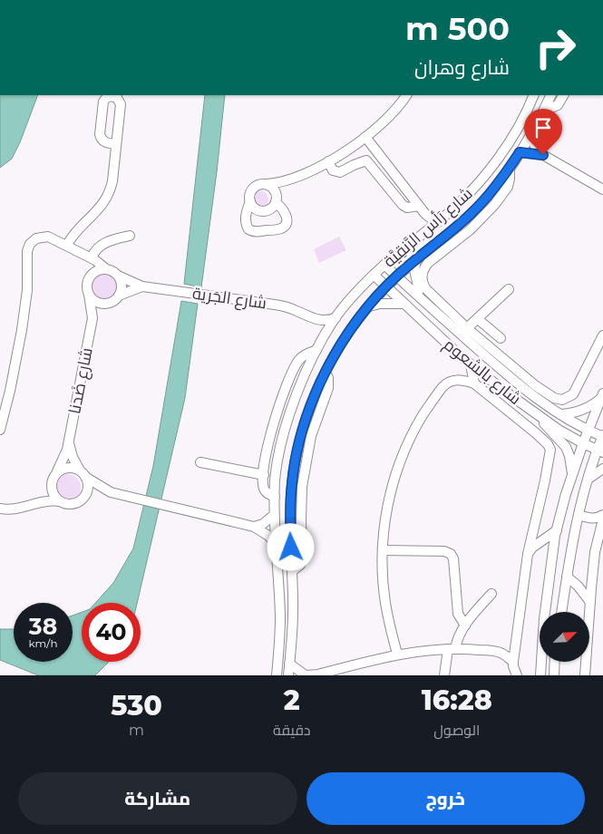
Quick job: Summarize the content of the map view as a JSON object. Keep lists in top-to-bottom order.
{
  "streets": {
    "street": [
      "شارع رَأس الرَّنقِيَّة",
      "شارع الجَرية",
      "شارع بالشعوم",
      "شارع ضَدنا"
    ]
  },
  "crossings": [
    ["شارع رَأس الرَّنقِيَّة", "شارع الجَرية"],
    ["شارع رَأس الرَّنقِيَّة", "شارع بالشعوم"],
    ["شارع الجَرية", "شارع ضَدنا"]
  ],
  "north": "top right",
  "page": {
    "turn": ["500 m", "شارع وهران"],
    "speed": "38 km/h",
    "limit": "40",
    "eta": [
      "16:28",
      "الوصول",
      "2",
      "دقيقة",
      "530",
      "m"
    ],
    "buttons": ["خروج", "مشاركة"]
  }
}
